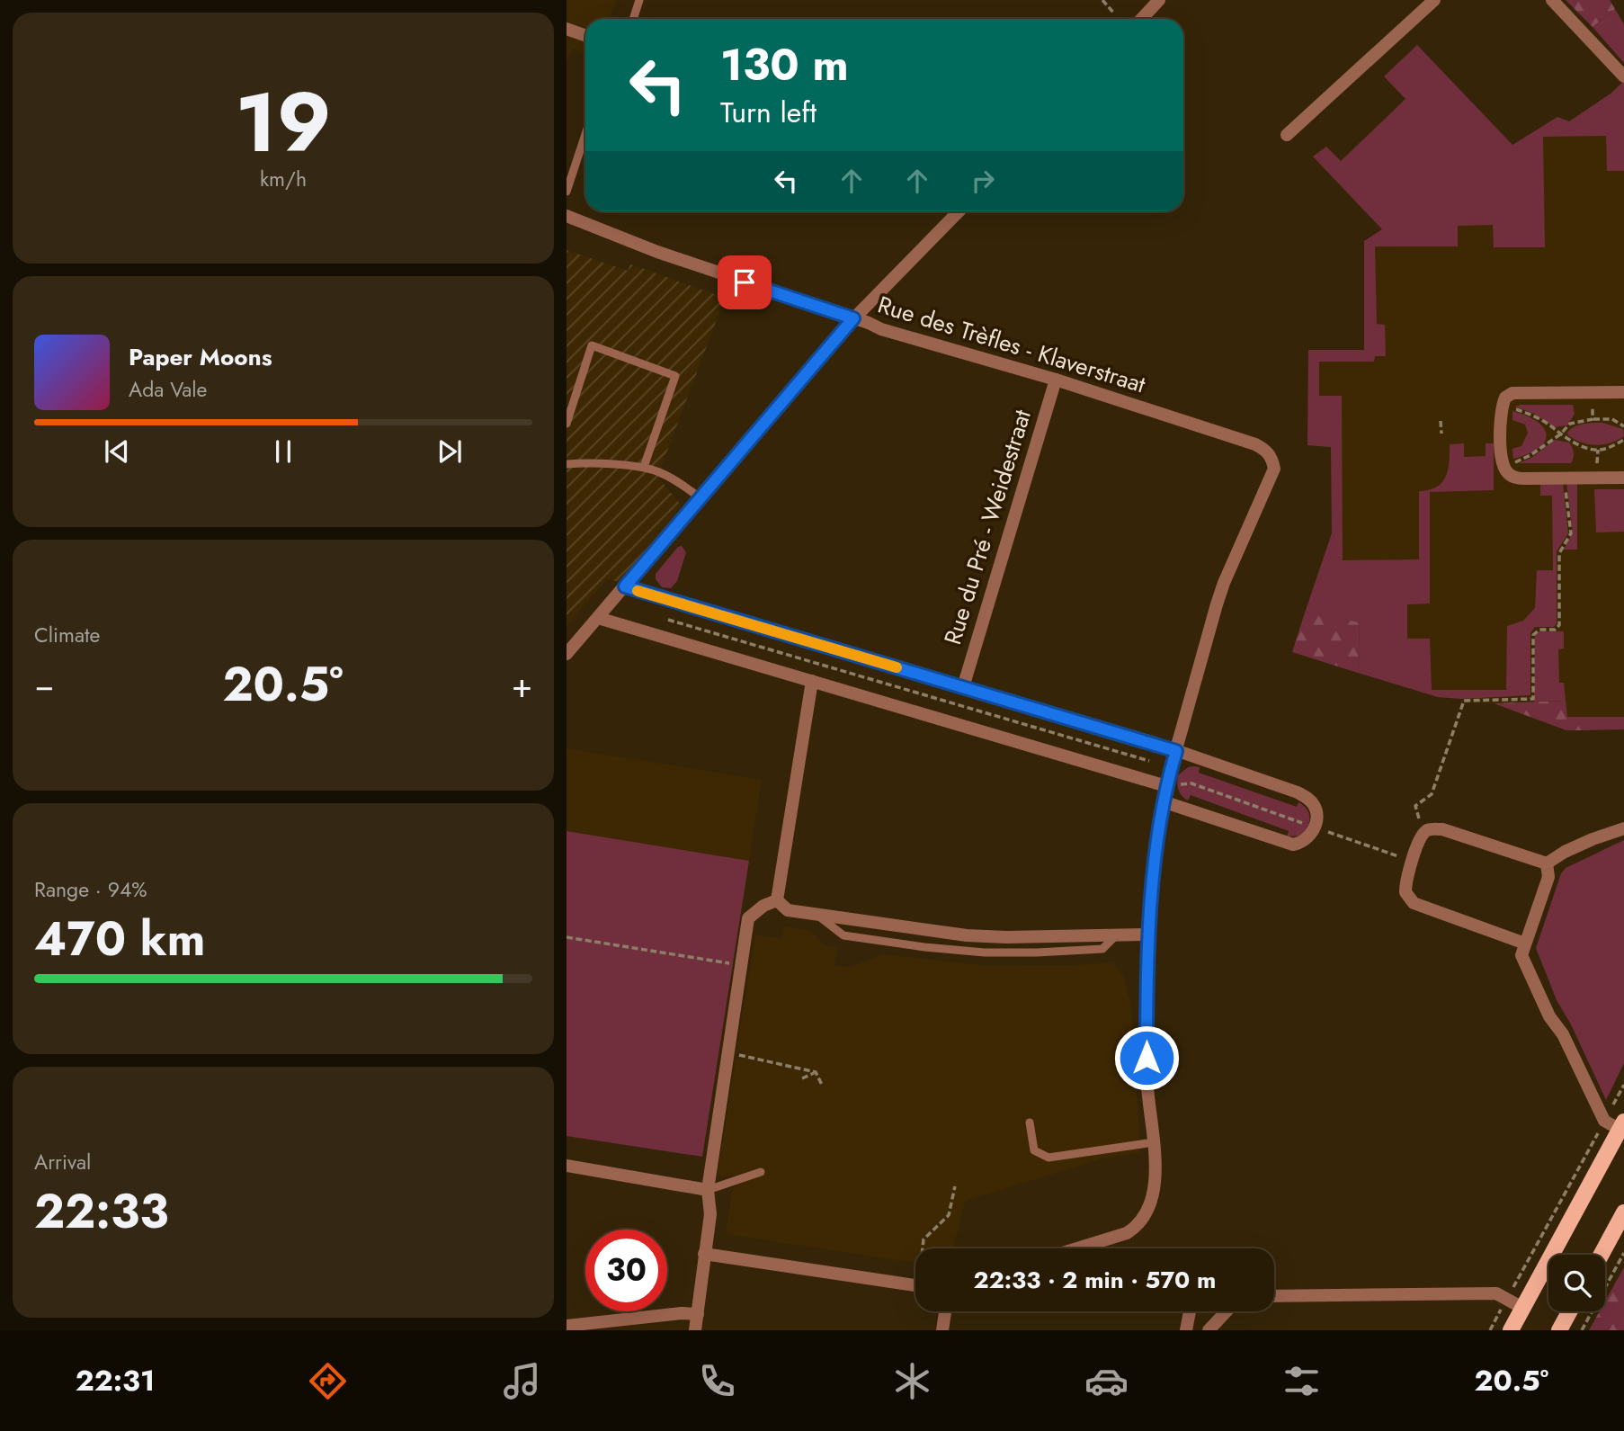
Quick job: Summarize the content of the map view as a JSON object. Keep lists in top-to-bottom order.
{
  "streets": {
    "street": ["Rue des Trèfles - Klaverstraat", "Rue du Pré - Weidestraat"]
  },
  "crossings": [
    ["Rue des Trèfles - Klaverstraat", "Rue du Pré - Weidestraat"]
  ],
  "page": {
    "tile": [
      ["19", "km/h"],
      "Climate",
      ["Range · 94%", "470 km"],
      ["Arrival", "22:33"]
    ],
    "turn": ["130 m", "Turn left"],
    "song": ["Paper Moons", "Ada Vale"],
    "heat": ["−", "20.5°", "+"],
    "limit": "30",
    "trip": "22:33 · 2 min · 570 m",
    "tabs": ["22:31", "20.5°"]
  }
}
